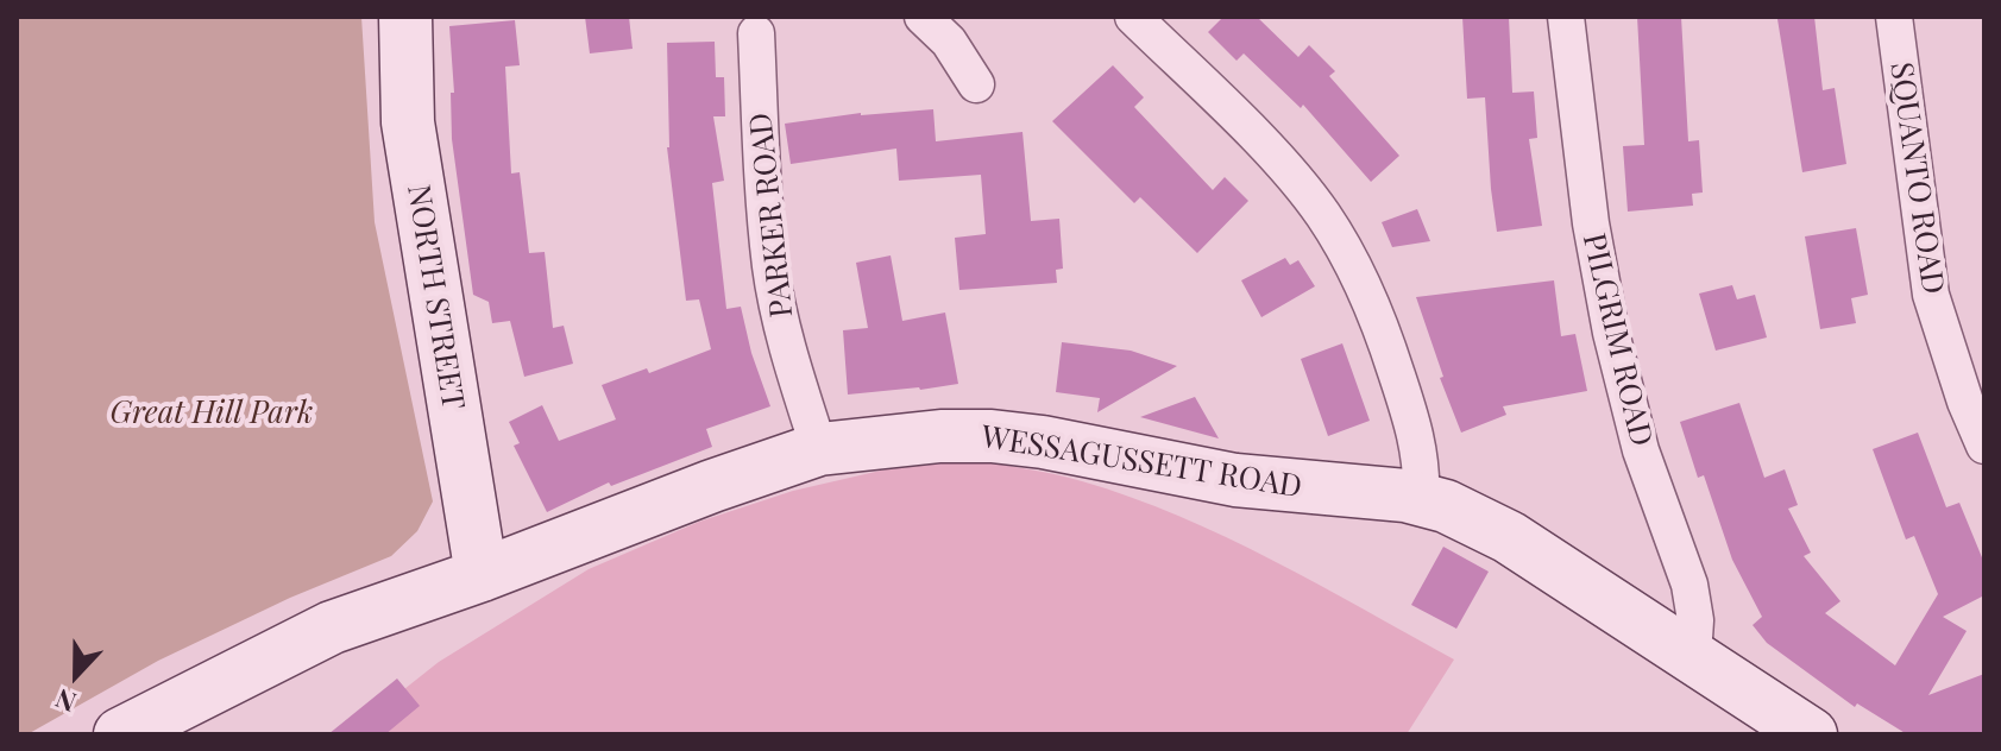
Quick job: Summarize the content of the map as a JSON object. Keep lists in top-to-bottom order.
{
  "streets": {
    "street": [
      "SQUANTO ROAD",
      "PARKER ROAD",
      "NORTH STREET",
      "PILGRIM ROAD",
      "WESSAGUSSETT ROAD"
    ]
  },
  "crossings": [
    ["PARKER ROAD", "WESSAGUSSETT ROAD"],
    ["NORTH STREET", "WESSAGUSSETT ROAD"],
    ["PILGRIM ROAD", "WESSAGUSSETT ROAD"]
  ],
  "parks": ["Great Hill Park"],
  "north": "bottom"
}
